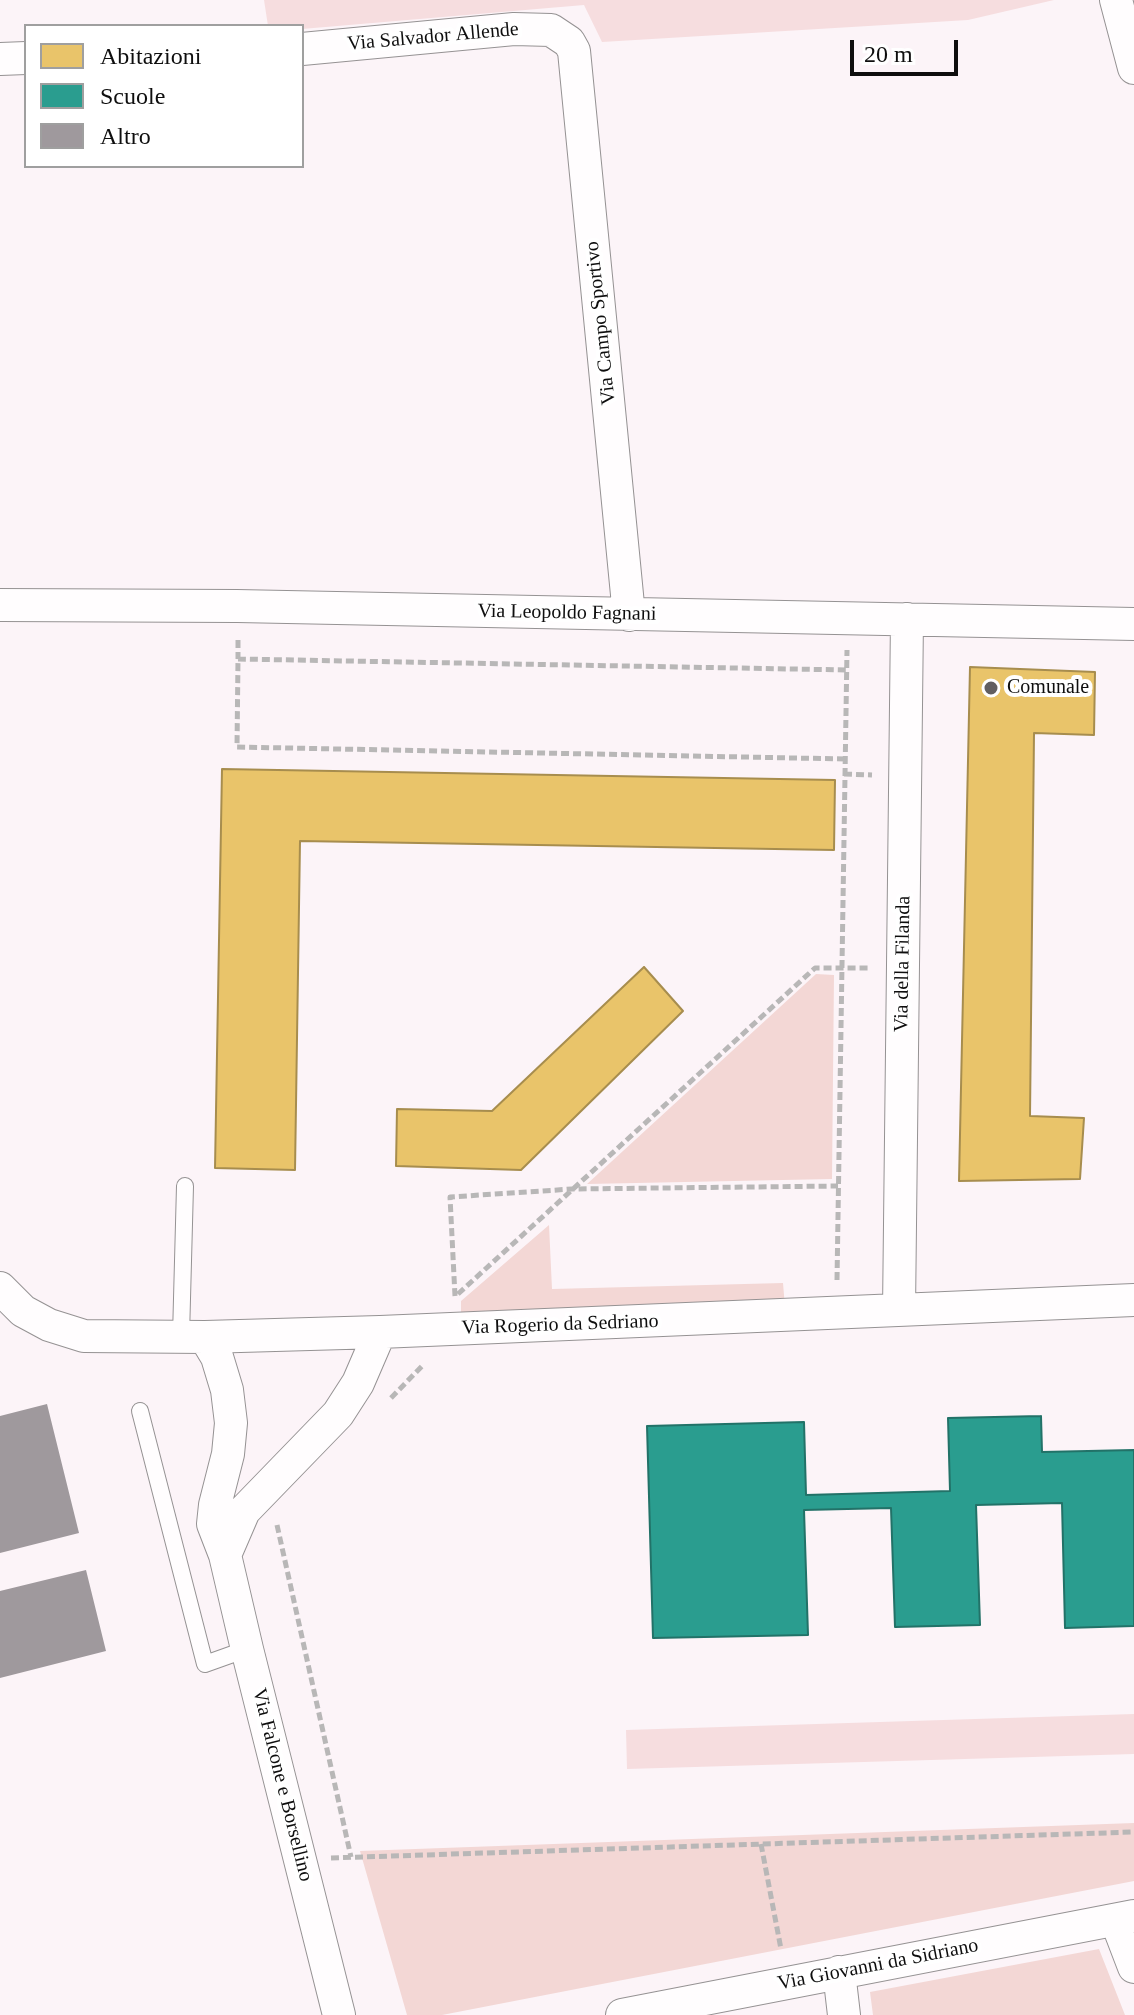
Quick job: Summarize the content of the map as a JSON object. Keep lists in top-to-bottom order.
{
  "streets": {
    "street": [
      "Via Salvador Allende",
      "Via Campo Sportivo",
      "Via Leopoldo Fagnani",
      "Via della Filanda",
      "Via Rogerio da Sedriano",
      "Via Falcone e Borsellino",
      "Via Giovanni da Sidriano"
    ]
  },
  "crossings": [
    ["Via Salvador Allende", "Via Campo Sportivo"],
    ["Via Campo Sportivo", "Via Leopoldo Fagnani"],
    ["Via Leopoldo Fagnani", "Via della Filanda"],
    ["Via della Filanda", "Via Rogerio da Sedriano"],
    ["Via Rogerio da Sedriano", "Via Falcone e Borsellino"]
  ],
  "places": ["Comunale"],
  "legend": ["Abitazioni", "Scuole", "Altro"],
  "scale_bar": "20 m"
}
